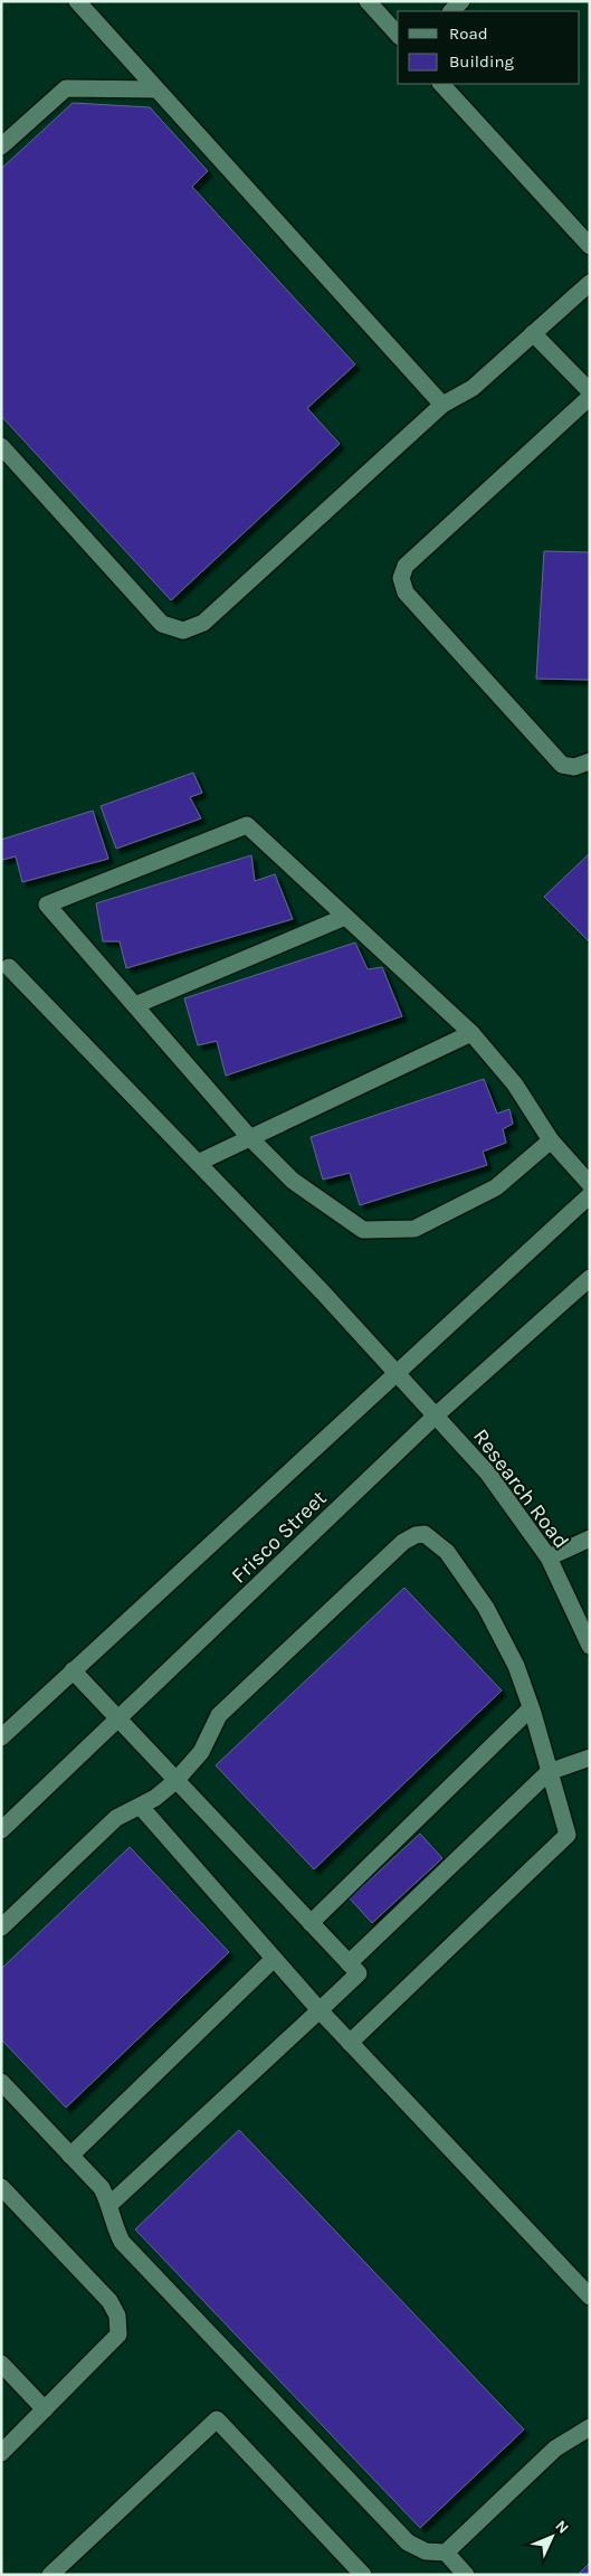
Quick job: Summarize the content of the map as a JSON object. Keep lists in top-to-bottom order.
{
  "streets": {
    "street": ["Research Road", "Frisco Street"]
  },
  "crossings": [
    ["Research Road", "Frisco Street"]
  ],
  "legend": ["Road", "Building"],
  "north": "top right"
}
